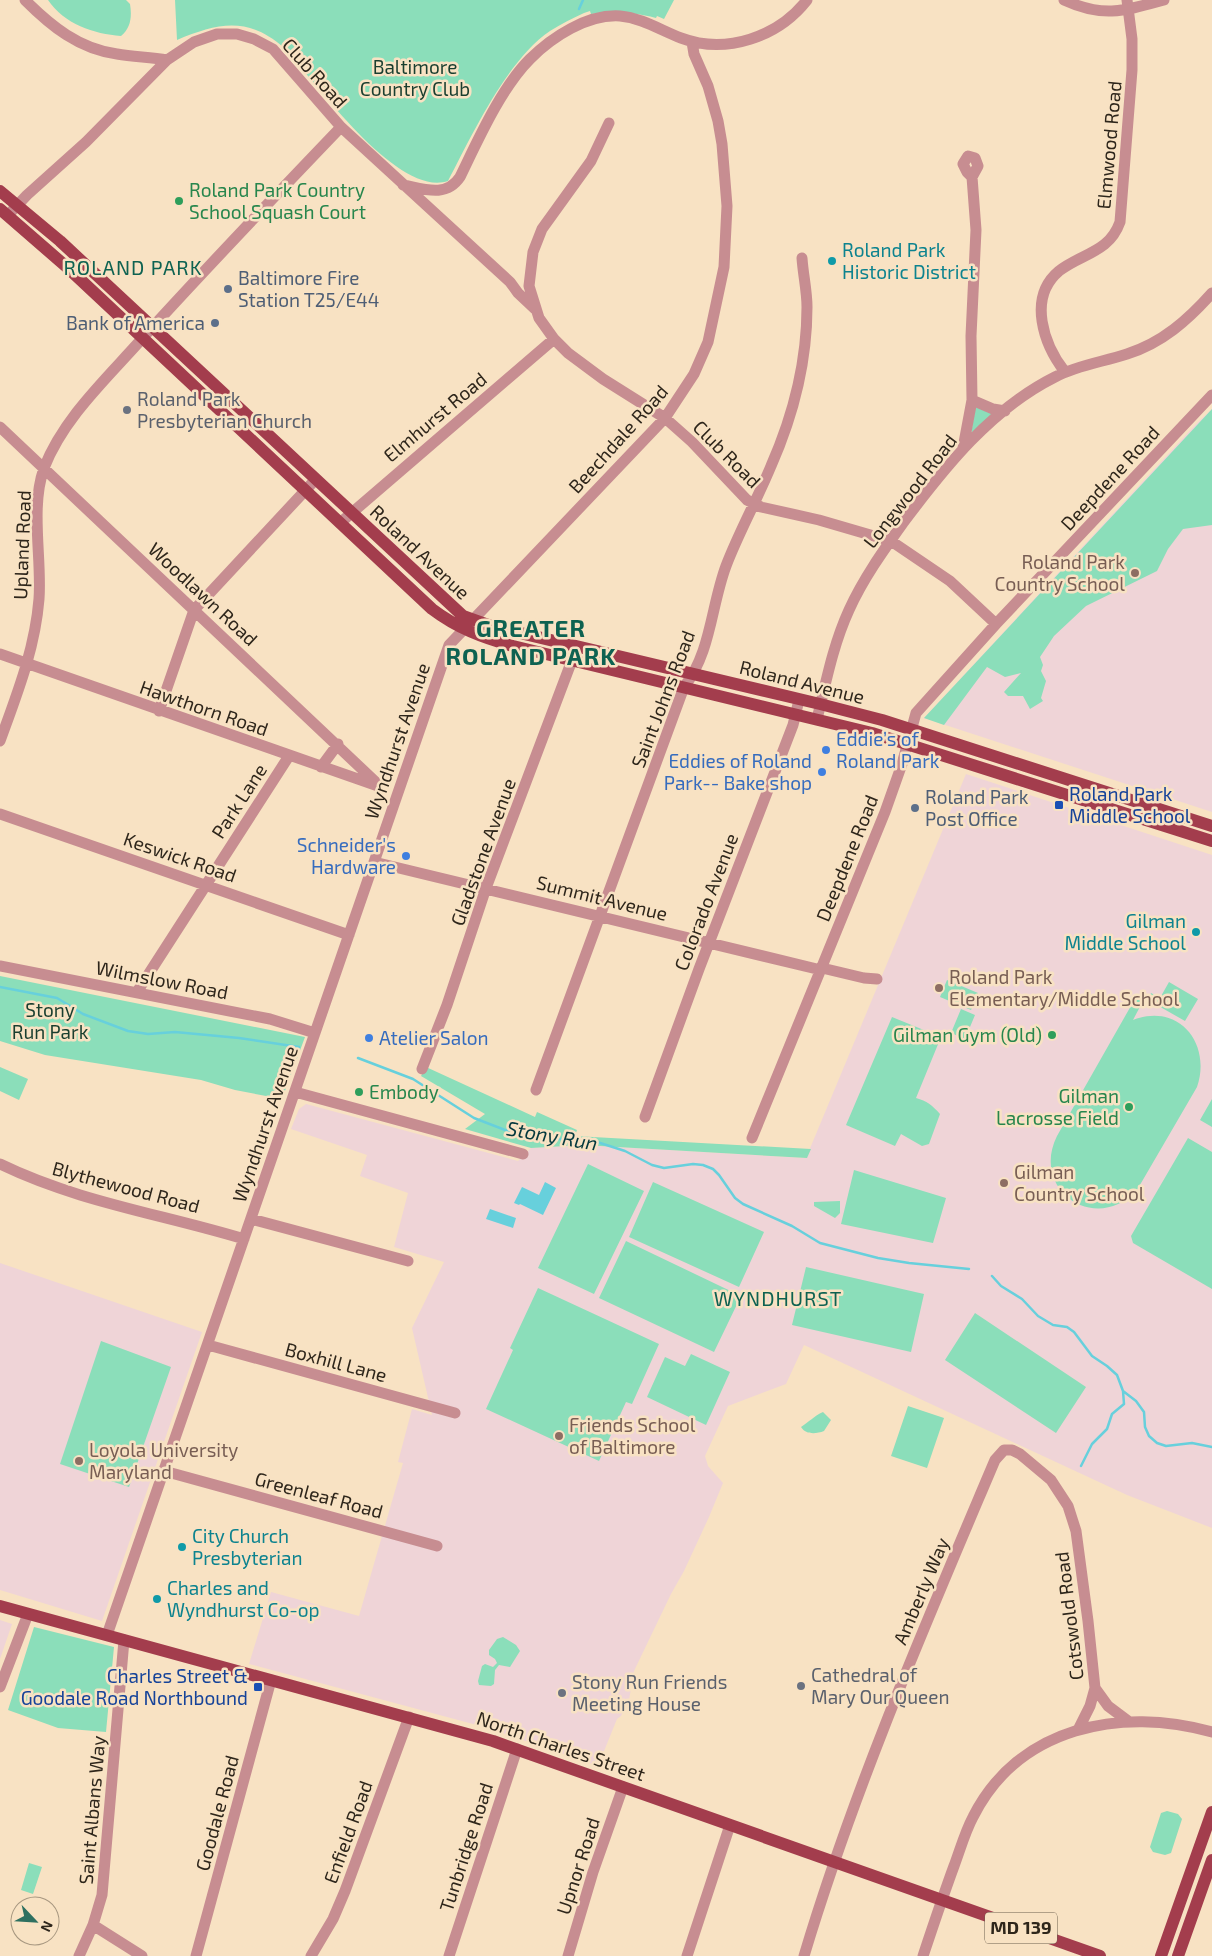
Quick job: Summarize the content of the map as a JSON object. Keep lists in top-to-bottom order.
{
  "streets": {
    "main road": ["Roland Avenue", "North Charles Street", "MD 139"],
    "street": [
      "Club Road",
      "Elmwood Road",
      "Elmhurst Road",
      "Beechdale Road",
      "Deepdene Road",
      "Longwood Road",
      "Upland Road",
      "Woodlawn Road",
      "Saint Johns Road",
      "Hawthorn Road",
      "Wyndhurst Avenue",
      "Park Lane",
      "Gladstone Avenue",
      "Keswick Road",
      "Summit Avenue",
      "Colorado Avenue",
      "Wilmslow Road",
      "Blythewood Road",
      "Boxhill Lane",
      "Greenleaf Road",
      "Amberly Way",
      "Cotswold Road",
      "Saint Albans Way",
      "Goodale Road",
      "Enfield Road",
      "Tunbridge Road",
      "Upnor Road"
    ]
  },
  "crossings": [
    ["Club Road", "Elmhurst Road"],
    ["Club Road", "Beechdale Road"],
    ["Club Road", "Deepdene Road"],
    ["Club Road", "Longwood Road"],
    ["Club Road", "Upland Road"],
    ["Club Road", "Roland Avenue"],
    ["Club Road", "Saint Johns Road"],
    ["Elmwood Road", "Longwood Road"],
    ["Elmhurst Road", "Roland Avenue"],
    ["Beechdale Road", "Roland Avenue"],
    ["Beechdale Road", "Wyndhurst Avenue"],
    ["Deepdene Road", "Roland Avenue"],
    ["Deepdene Road", "Summit Avenue"],
    ["Longwood Road", "Roland Avenue"],
    ["Upland Road", "Roland Avenue"],
    ["Upland Road", "Woodlawn Road"],
    ["Upland Road", "Hawthorn Road"],
    ["Roland Avenue", "Saint Johns Road"],
    ["Roland Avenue", "Wyndhurst Avenue"],
    ["Roland Avenue", "Gladstone Avenue"],
    ["Roland Avenue", "Colorado Avenue"],
    ["Woodlawn Road", "Hawthorn Road"],
    ["Saint Johns Road", "Summit Avenue"],
    ["Hawthorn Road", "Wyndhurst Avenue"],
    ["Hawthorn Road", "Park Lane"],
    ["Wyndhurst Avenue", "Keswick Road"],
    ["Wyndhurst Avenue", "Summit Avenue"],
    ["Wyndhurst Avenue", "Wilmslow Road"],
    ["Wyndhurst Avenue", "Blythewood Road"],
    ["Wyndhurst Avenue", "Boxhill Lane"],
    ["Wyndhurst Avenue", "Greenleaf Road"],
    ["Wyndhurst Avenue", "North Charles Street"],
    ["Park Lane", "Keswick Road"],
    ["Park Lane", "Wilmslow Road"],
    ["Gladstone Avenue", "Summit Avenue"],
    ["Summit Avenue", "Colorado Avenue"],
    ["Amberly Way", "Cotswold Road"],
    ["Amberly Way", "North Charles Street"],
    ["North Charles Street", "Saint Albans Way"],
    ["North Charles Street", "Goodale Road"],
    ["North Charles Street", "Enfield Road"],
    ["North Charles Street", "Tunbridge Road"],
    ["North Charles Street", "Upnor Road"]
  ],
  "districts": ["ROLAND PARK", "GREATER ROLAND PARK", "WYNDHURST"],
  "water": ["Stony Run"],
  "parks": ["Baltimore Country Club", "Stony Run Park"],
  "places": {
    "other": [
      "Roland Park Country School Squash Court",
      "Roland Park Historic District",
      "Baltimore Fire Station T25/E44",
      "Bank of America",
      "Roland Park Presbyterian Church",
      "Roland Park Country School",
      "Eddie’s of Roland Park",
      "Eddies of Roland Park-- Bake shop",
      "Roland Park Post Office",
      "Schneider's Hardware",
      "Gilman Middle School",
      "Roland Park Elementary/Middle School",
      "Gilman Gym (Old)",
      "Atelier Salon",
      "Embody",
      "Gilman Lacrosse Field",
      "Gilman Country School",
      "Friends School of Baltimore",
      "Loyola University Maryland",
      "City Church Presbyterian",
      "Charles and Wyndhurst Co-op",
      "Cathedral of Mary Our Queen",
      "Stony Run Friends Meeting House"
    ],
    "transit": ["Roland Park Middle School", "Charles Street & Goodale Road Northbound"]
  },
  "north": "bottom right"
}
